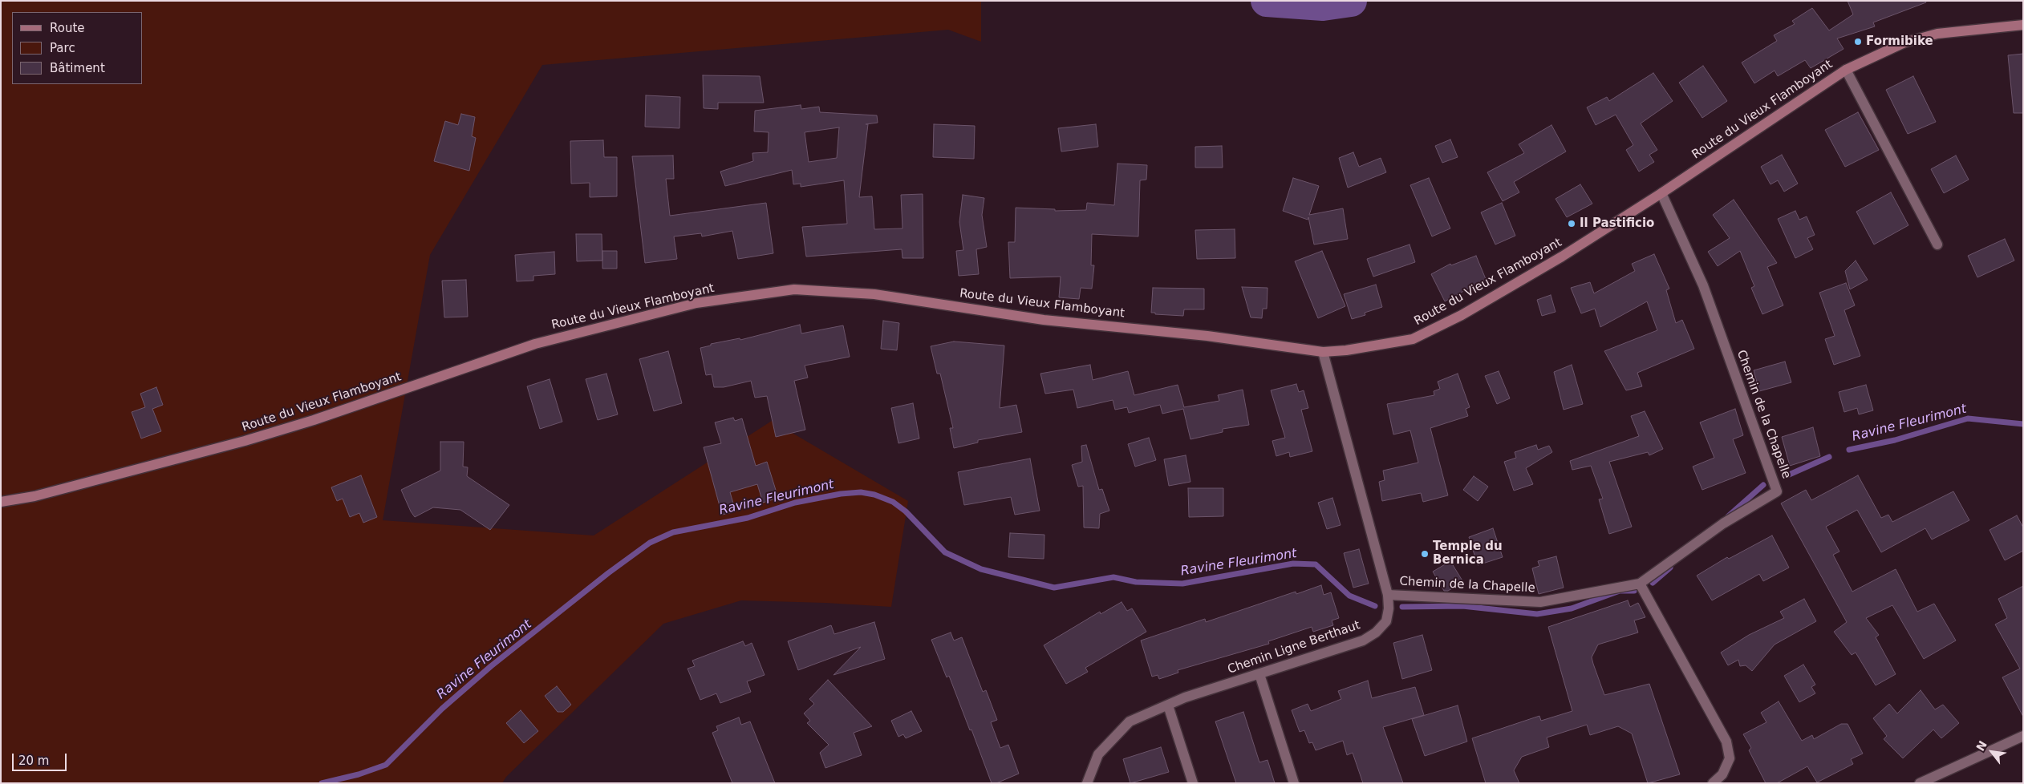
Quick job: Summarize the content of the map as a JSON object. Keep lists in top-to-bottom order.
{
  "streets": {
    "main road": ["Route du Vieux Flamboyant"],
    "street": ["Chemin de la Chapelle", "Chemin Ligne Berthaut"]
  },
  "crossings": [
    ["Route du Vieux Flamboyant", "Chemin de la Chapelle"],
    ["Route du Vieux Flamboyant", "Chemin Ligne Berthaut"],
    ["Chemin de la Chapelle", "Chemin Ligne Berthaut"]
  ],
  "water": ["Ravine Fleurimont"],
  "places": ["Formibike", "Il Pastificio", "Temple du Bernica"],
  "legend": ["Route", "Parc", "Bâtiment"],
  "scale_bar": "20 m",
  "north": "top left"
}
